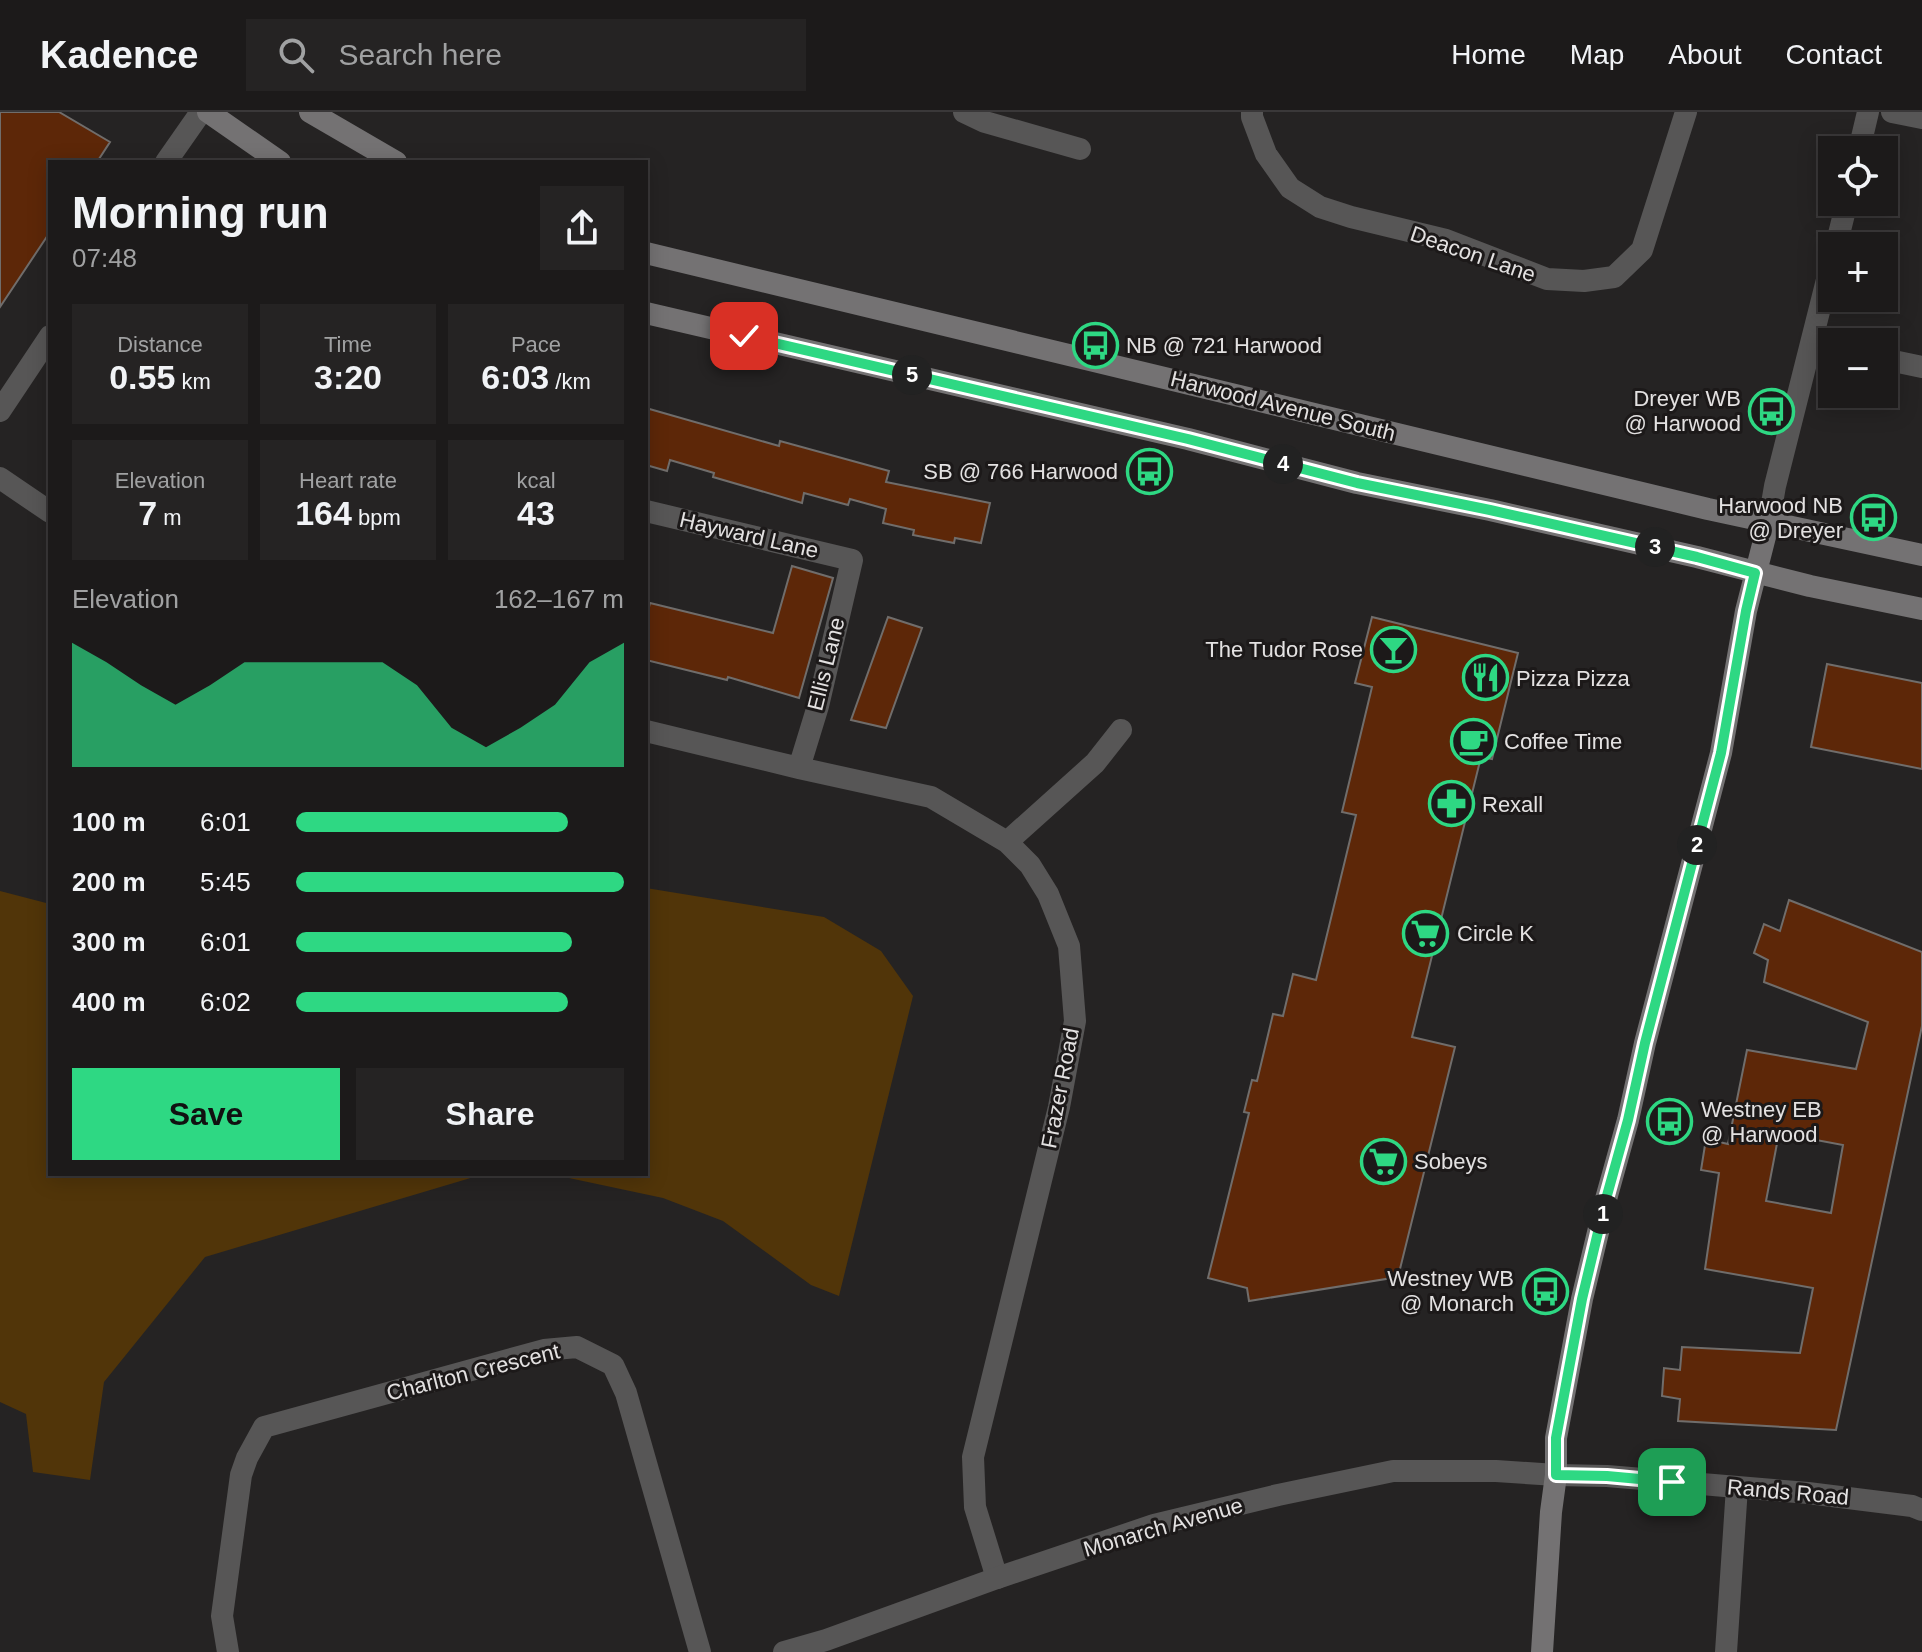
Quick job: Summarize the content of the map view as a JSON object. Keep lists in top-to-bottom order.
{
  "streets": {
    "main road": ["Harwood Avenue South"],
    "street": [
      "Deacon Lane",
      "Hayward Lane",
      "Ellis Lane",
      "Frazer Road",
      "Charlton Crescent",
      "Rands Road",
      "Monarch Avenue"
    ]
  },
  "crossings": [
    ["Hayward Lane", "Ellis Lane"],
    ["Ellis Lane", "Frazer Road"],
    ["Frazer Road", "Monarch Avenue"],
    ["Rands Road", "Monarch Avenue"]
  ],
  "places": {
    "bus stop": [
      "NB @ 721 Harwood",
      "Dreyer WB @ Harwood",
      "SB @ 766 Harwood",
      "Harwood NB @ Dreyer",
      "Westney EB @ Harwood",
      "Westney WB @ Monarch"
    ],
    "bar": ["The Tudor Rose"],
    "restaurant": ["Pizza Pizza"],
    "cafe": ["Coffee Time"],
    "pharmacy": ["Rexall"],
    "supermarket": ["Circle K", "Sobeys"]
  },
  "page": {
    "header": "Kadence",
    "search": "Search here",
    "nav": [
      "Home",
      "Map",
      "About",
      "Contact"
    ],
    "map_buttons": ["+", "−"],
    "heading": ["Morning run", "07:48"],
    "stats": [
      ["Distance", "0.55 km"],
      ["Time", "3:20"],
      ["Pace", "6:03 /km"],
      ["Elevation", "7 m"],
      ["Heart rate", "164 bpm"],
      ["kcal", "43"]
    ],
    "pins": [
      "5",
      "4",
      "3",
      "2",
      "1"
    ],
    "chart": ["Elevation", "162–167 m"],
    "list": [
      {
        "name": "100 m",
        "note": "6:01"
      },
      {
        "name": "200 m",
        "note": "5:45"
      },
      {
        "name": "300 m",
        "note": "6:01"
      },
      {
        "name": "400 m",
        "note": "6:02"
      }
    ],
    "buttons": ["Save", "Share"]
  }
}
